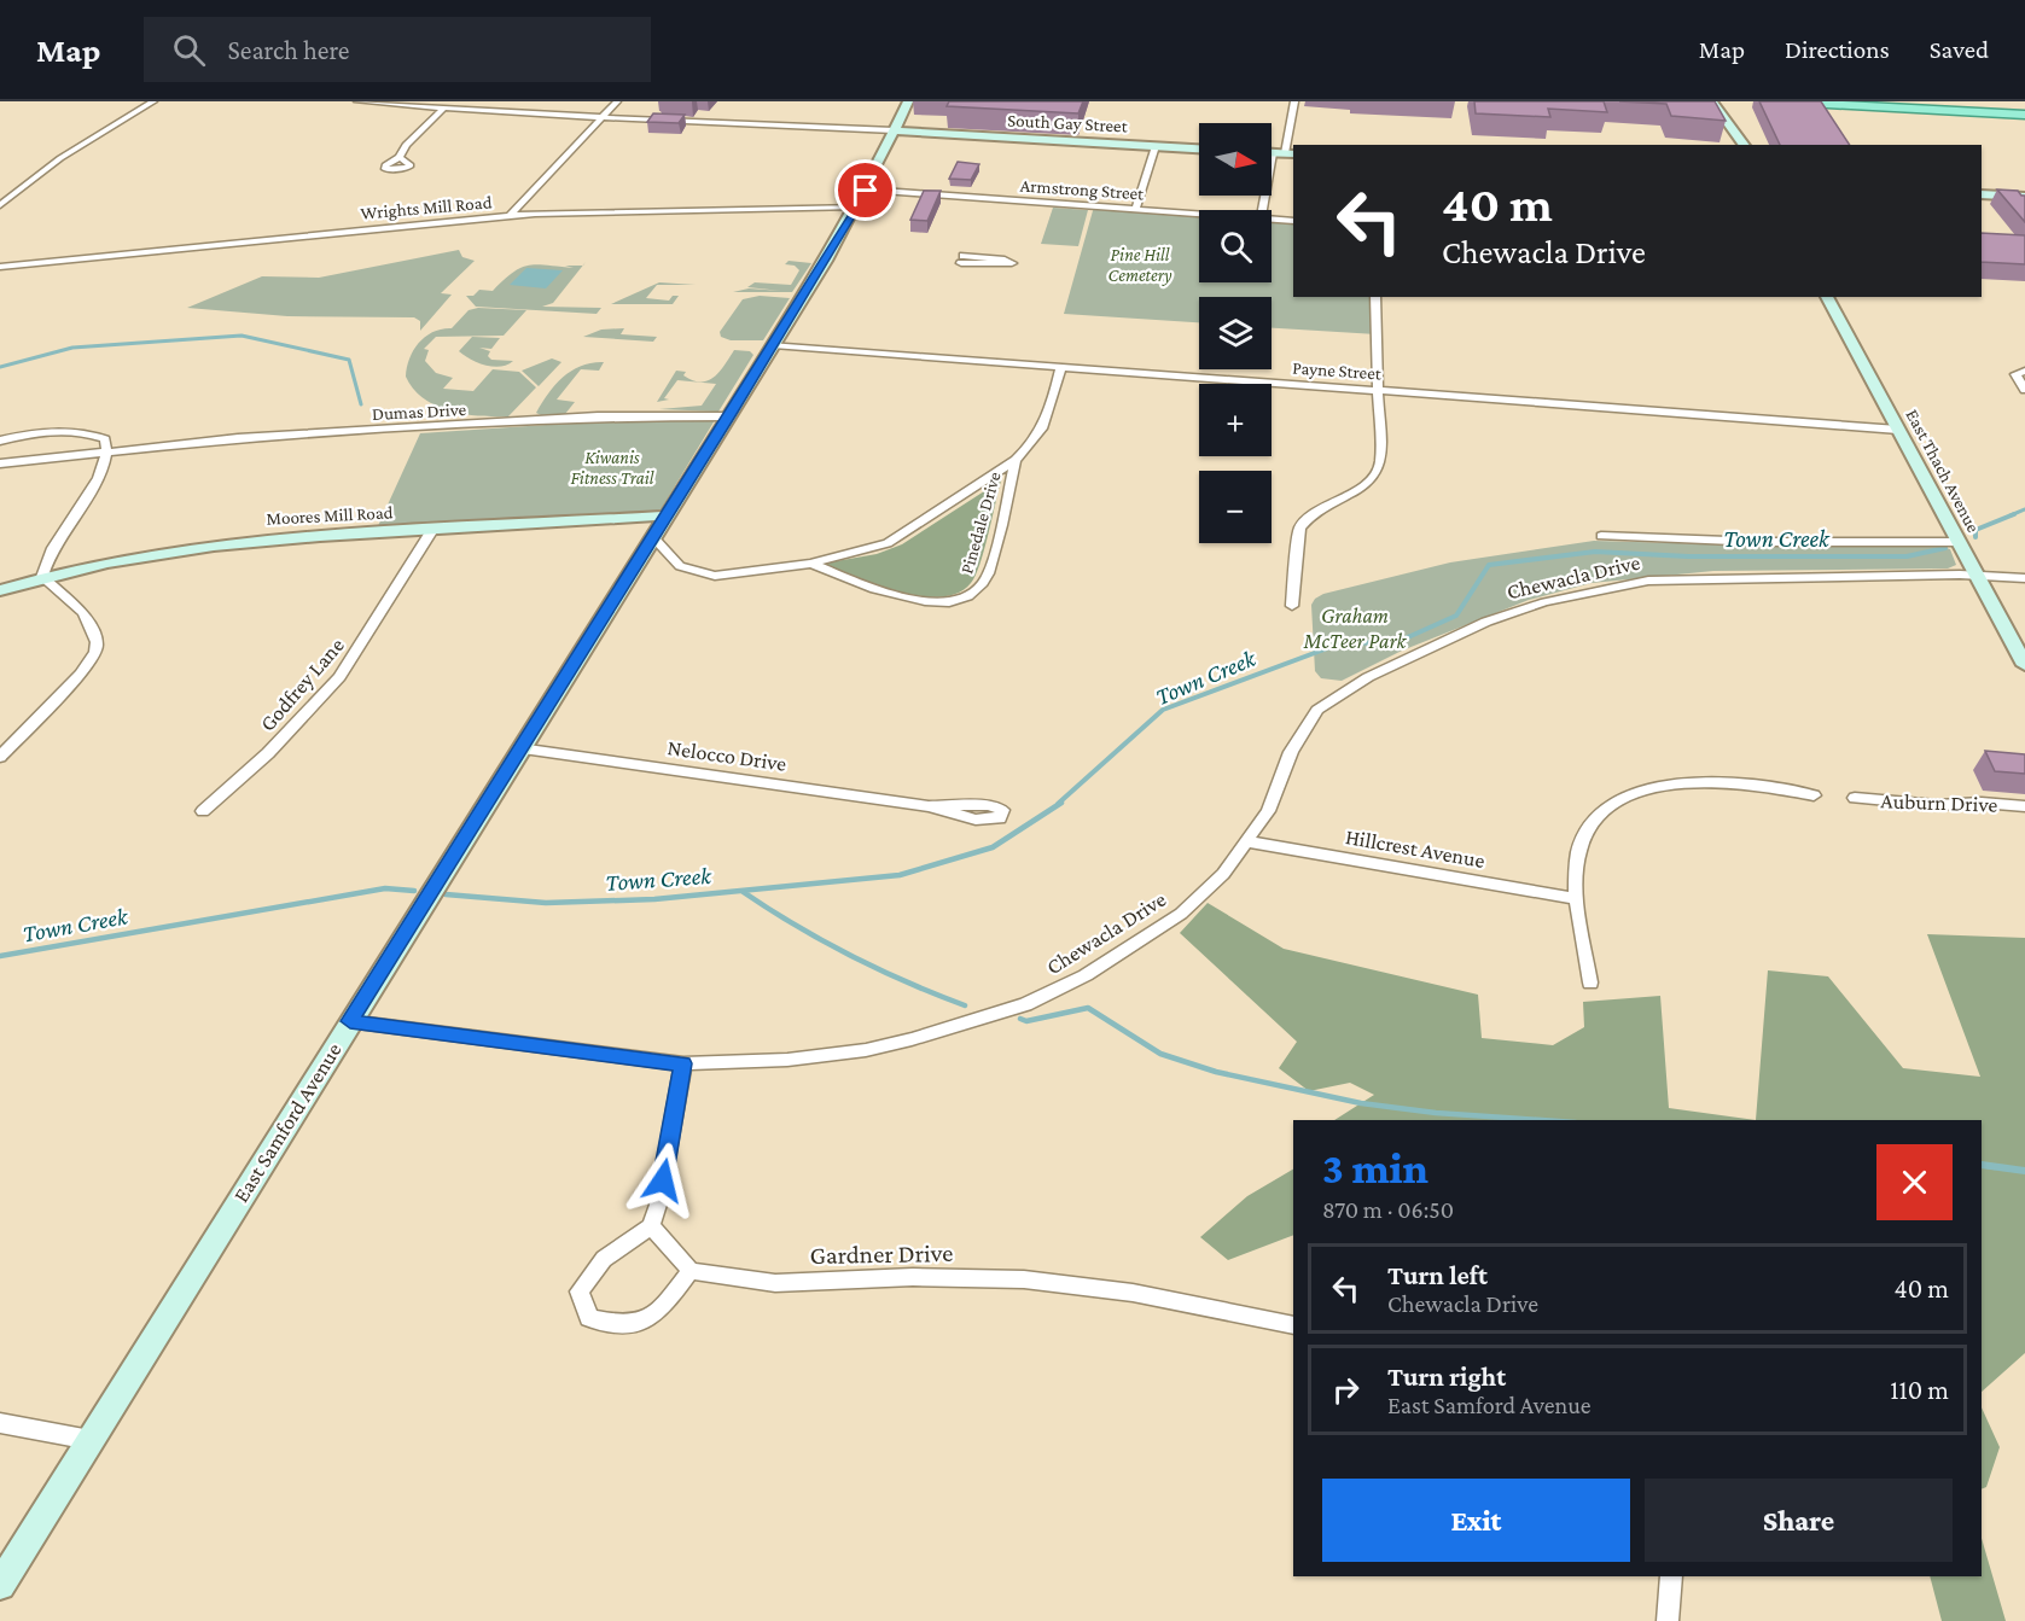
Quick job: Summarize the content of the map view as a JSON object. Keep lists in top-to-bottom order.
{
  "streets": {
    "street": [
      "South Gay Street",
      "Armstrong Street",
      "Wrights Mill Road",
      "Payne Street",
      "Dumas Drive",
      "East Thach Avenue",
      "Moores Mill Road",
      "Pinedale Drive",
      "Chewacla Drive",
      "Godfrey Lane",
      "Nelocco Drive",
      "Auburn Drive",
      "Hillcrest Avenue",
      "East Samford Avenue",
      "Gardner Drive"
    ]
  },
  "crossings": [
    ["South Gay Street", "East Samford Avenue"],
    ["Armstrong Street", "East Samford Avenue"],
    ["Wrights Mill Road", "East Samford Avenue"],
    ["Payne Street", "East Thach Avenue"],
    ["Payne Street", "Pinedale Drive"],
    ["Payne Street", "East Samford Avenue"],
    ["Dumas Drive", "East Samford Avenue"],
    ["East Thach Avenue", "Chewacla Drive"],
    ["Moores Mill Road", "Godfrey Lane"],
    ["Moores Mill Road", "East Samford Avenue"],
    ["Pinedale Drive", "East Samford Avenue"],
    ["Chewacla Drive", "Hillcrest Avenue"],
    ["Chewacla Drive", "East Samford Avenue"],
    ["Nelocco Drive", "East Samford Avenue"]
  ],
  "water": ["Town Creek"],
  "parks": ["Pine Hill Cemetery", "Kiwanis Fitness Trail", "Graham McTeer Park"],
  "north": "right",
  "page": {
    "header": "Map",
    "search": "Search here",
    "nav": ["Map", "Directions", "Saved"],
    "map_buttons": ["+", "−"],
    "turn": ["40 m", "Chewacla Drive"],
    "heading": ["3 min", "870 m · 06:50"],
    "list": [
      {
        "name": "Turn left",
        "note": "Chewacla Drive",
        "value": "40 m"
      },
      {
        "name": "Turn right",
        "note": "East Samford Avenue",
        "value": "110 m"
      }
    ],
    "buttons": ["Exit", "Share"]
  }
}
